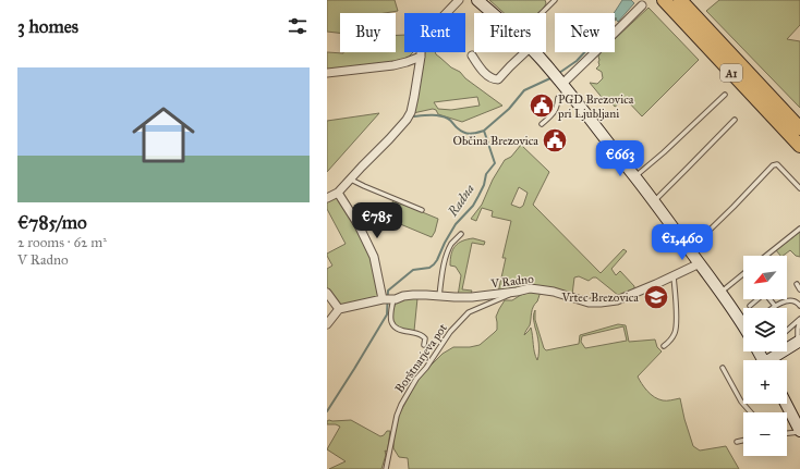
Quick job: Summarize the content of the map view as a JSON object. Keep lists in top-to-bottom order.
{
  "streets": {
    "highway": ["A1"],
    "street": ["V Radno"],
    "lane": ["Borštnarjeva pot"]
  },
  "crossings": [
    ["V Radno", "Borštnarjeva pot"]
  ],
  "water": ["Radna"],
  "places": {
    "public building": ["PGD Brezovica pri Ljubljani", "Občina Brezovica"],
    "school or university": ["Vrtec Brezovica"]
  },
  "north": "bottom left",
  "page": {
    "heading": "3 homes",
    "chip": [
      "Buy",
      "Rent",
      "Filters",
      "New"
    ],
    "list": [
      {
        "name": "€785/mo",
        "note": "2 rooms · 62 m² · V Radno"
      }
    ],
    "price": ["€663", "€785", "€1,460"],
    "map_buttons": ["+", "−"]
  }
}
